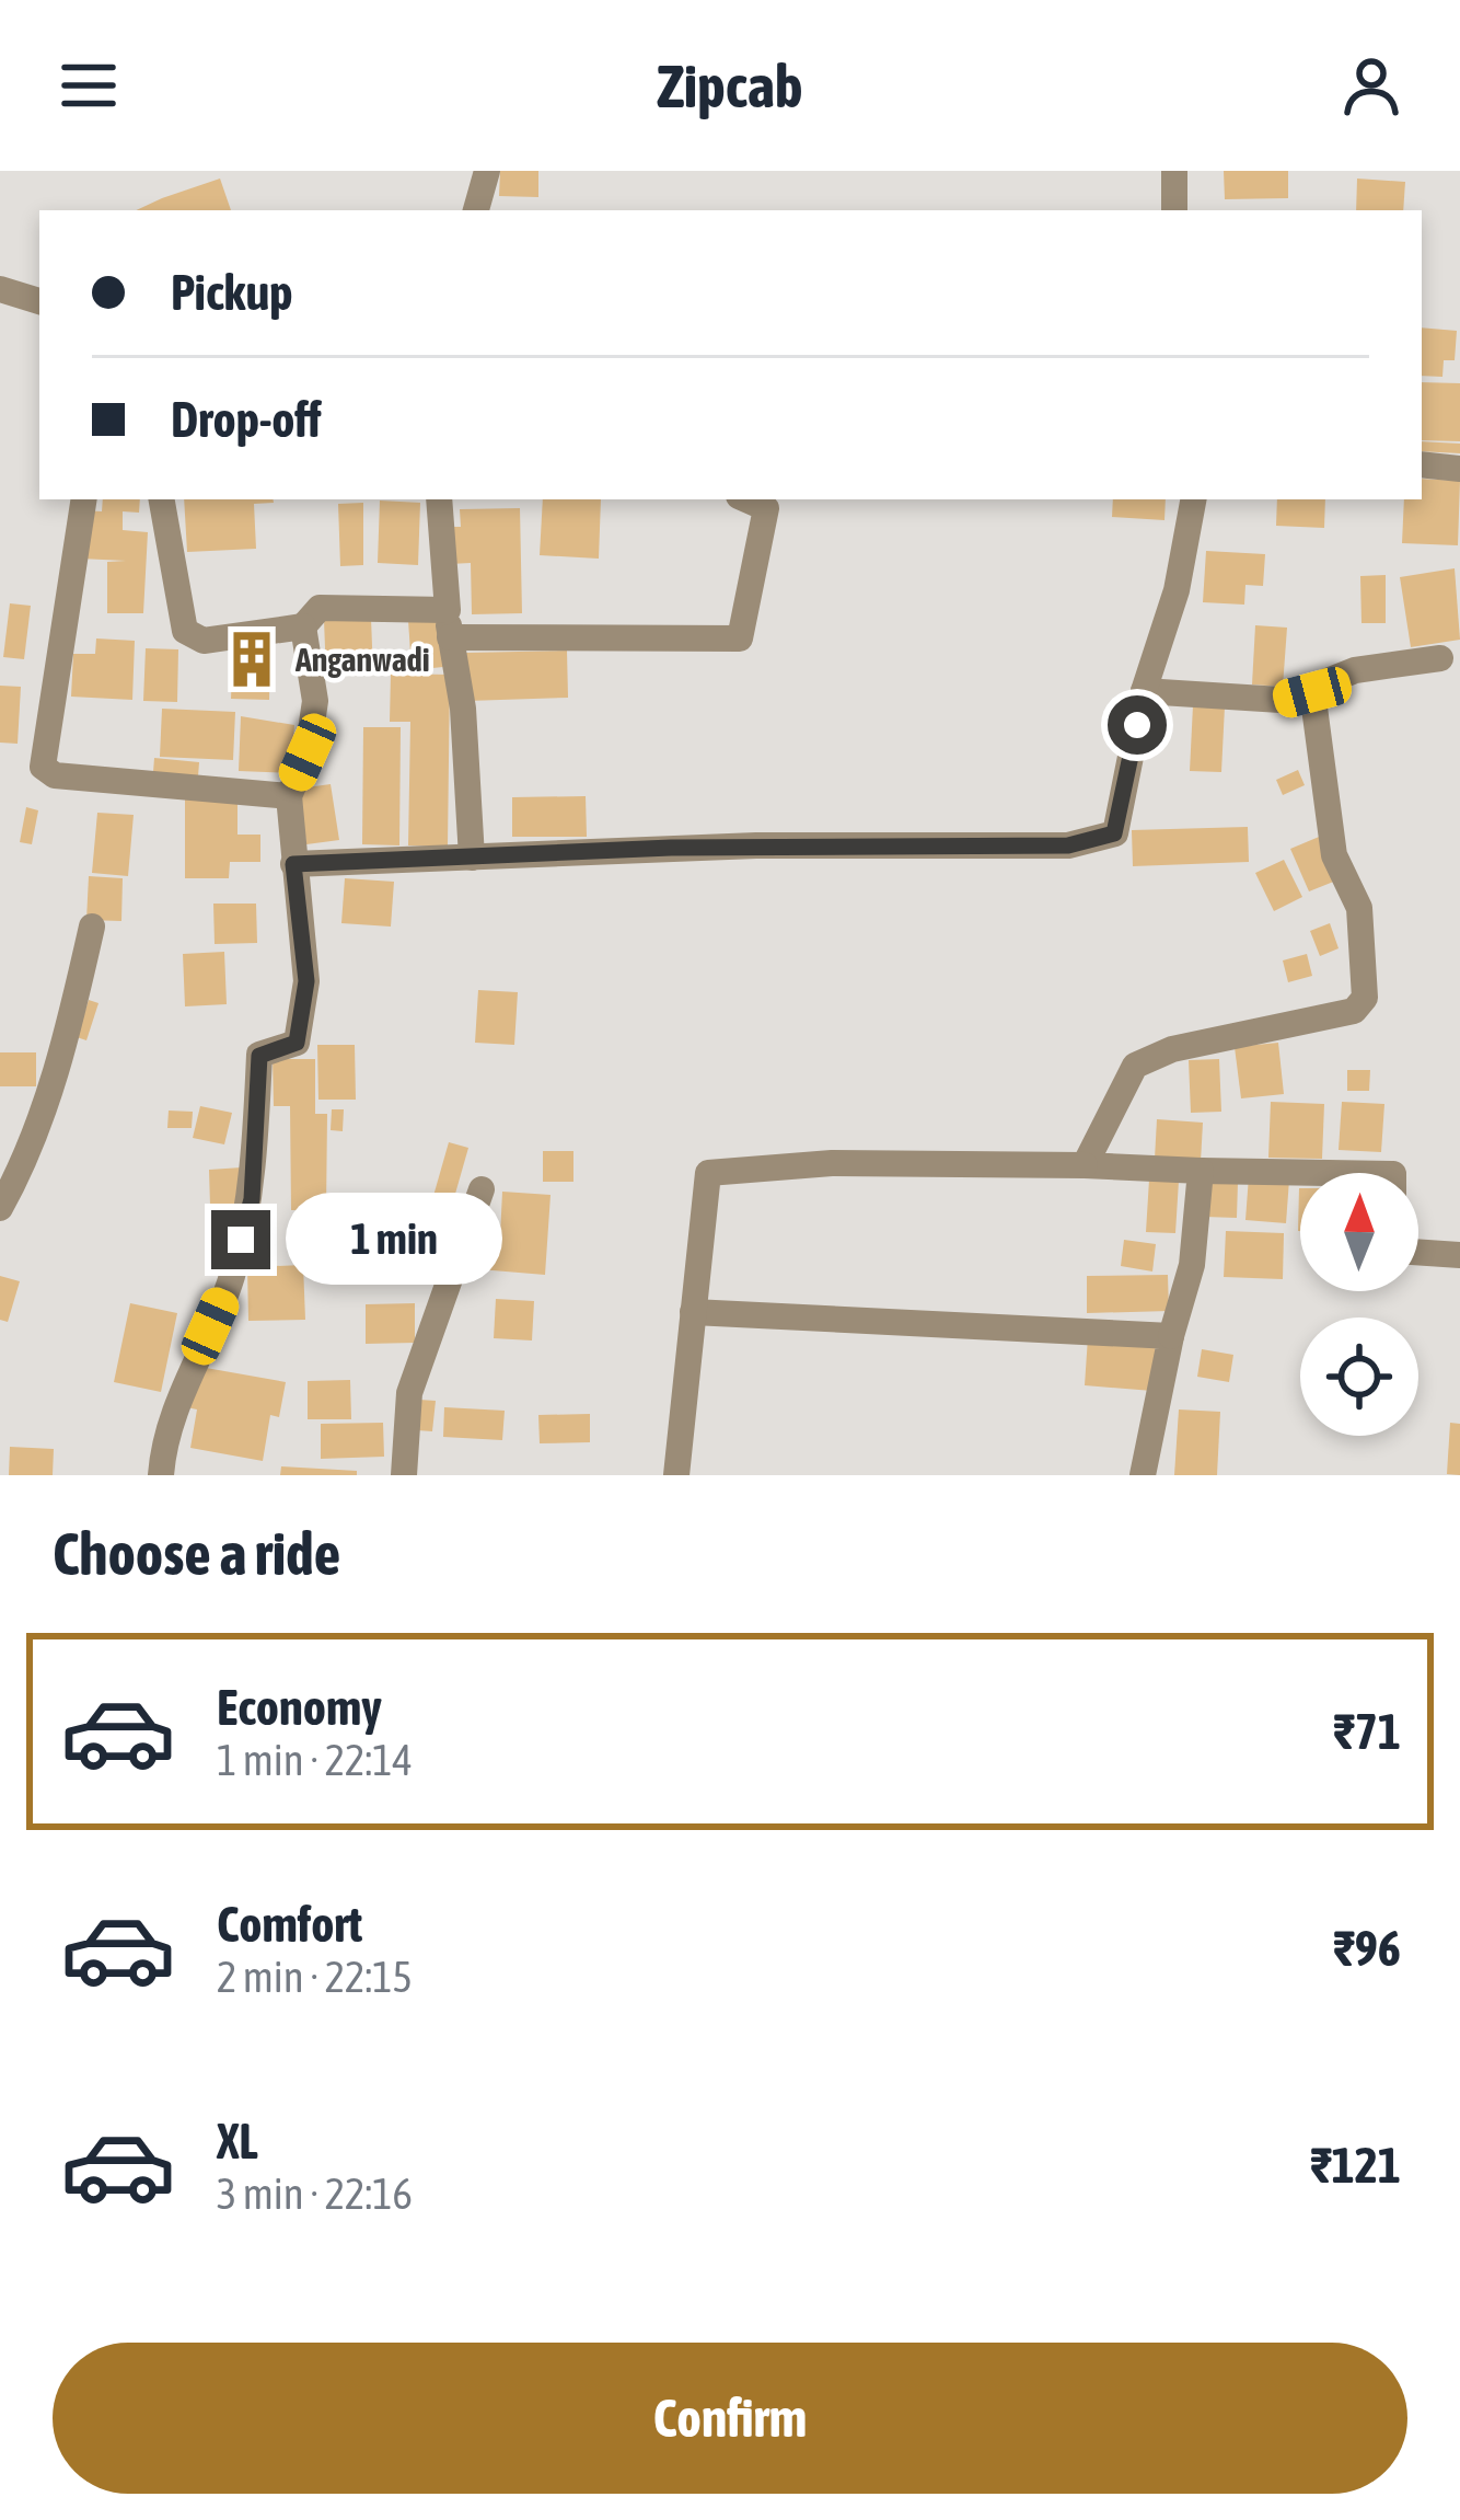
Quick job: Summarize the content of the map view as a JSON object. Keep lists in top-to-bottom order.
{
  "places": {
    "building": ["Anganwadi"]
  },
  "north": "top",
  "page": {
    "header": "Zipcab",
    "banner": ["Pickup", "Drop-off"],
    "bubble": "1 min",
    "heading": "Choose a ride",
    "list": [
      {
        "name": "Economy",
        "note": "1 min · 22:14",
        "value": "₹71"
      },
      {
        "name": "Comfort",
        "note": "2 min · 22:15",
        "value": "₹96"
      },
      {
        "name": "XL",
        "note": "3 min · 22:16",
        "value": "₹121"
      }
    ],
    "buttons": "Confirm"
  }
}
